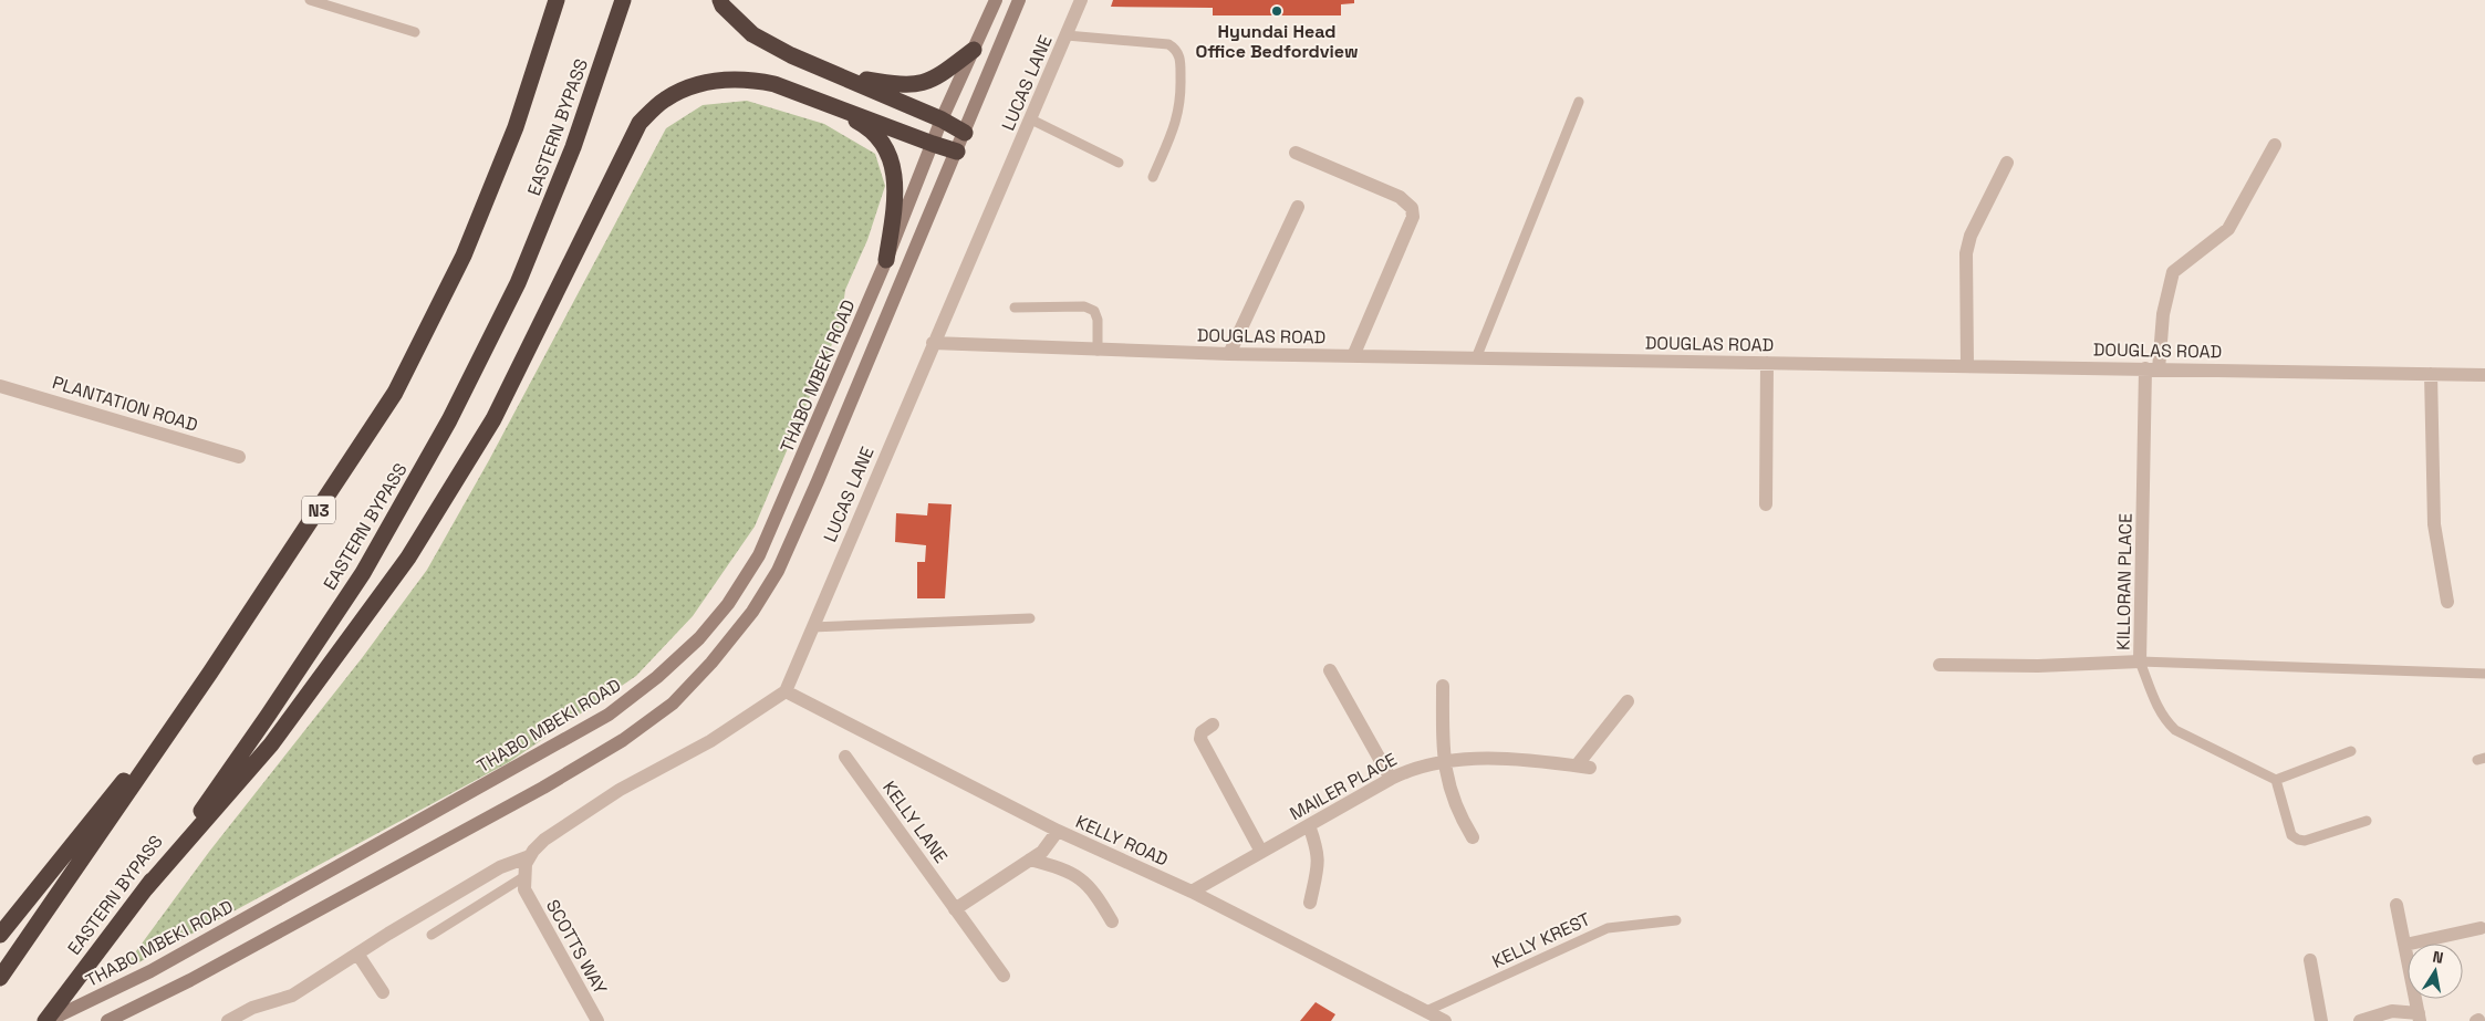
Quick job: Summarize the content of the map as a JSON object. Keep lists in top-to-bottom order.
{
  "streets": {
    "highway": ["EASTERN BYPASS", "N3"],
    "main road": ["THABO MBEKI ROAD"],
    "street": [
      "LUCAS LANE",
      "DOUGLAS ROAD",
      "PLANTATION ROAD",
      "KILLORAN PLACE",
      "MAILER PLACE",
      "KELLY LANE",
      "KELLY ROAD",
      "SCOTTS WAY"
    ],
    "lane": ["KELLY KREST"]
  },
  "crossings": [
    ["LUCAS LANE", "DOUGLAS ROAD"],
    ["LUCAS LANE", "KELLY ROAD"],
    ["EASTERN BYPASS", "THABO MBEKI ROAD"],
    ["DOUGLAS ROAD", "KILLORAN PLACE"],
    ["MAILER PLACE", "KELLY ROAD"],
    ["KELLY ROAD", "KELLY KREST"]
  ],
  "places": ["Hyundai Head Office Bedfordview"],
  "north": "top"
}
